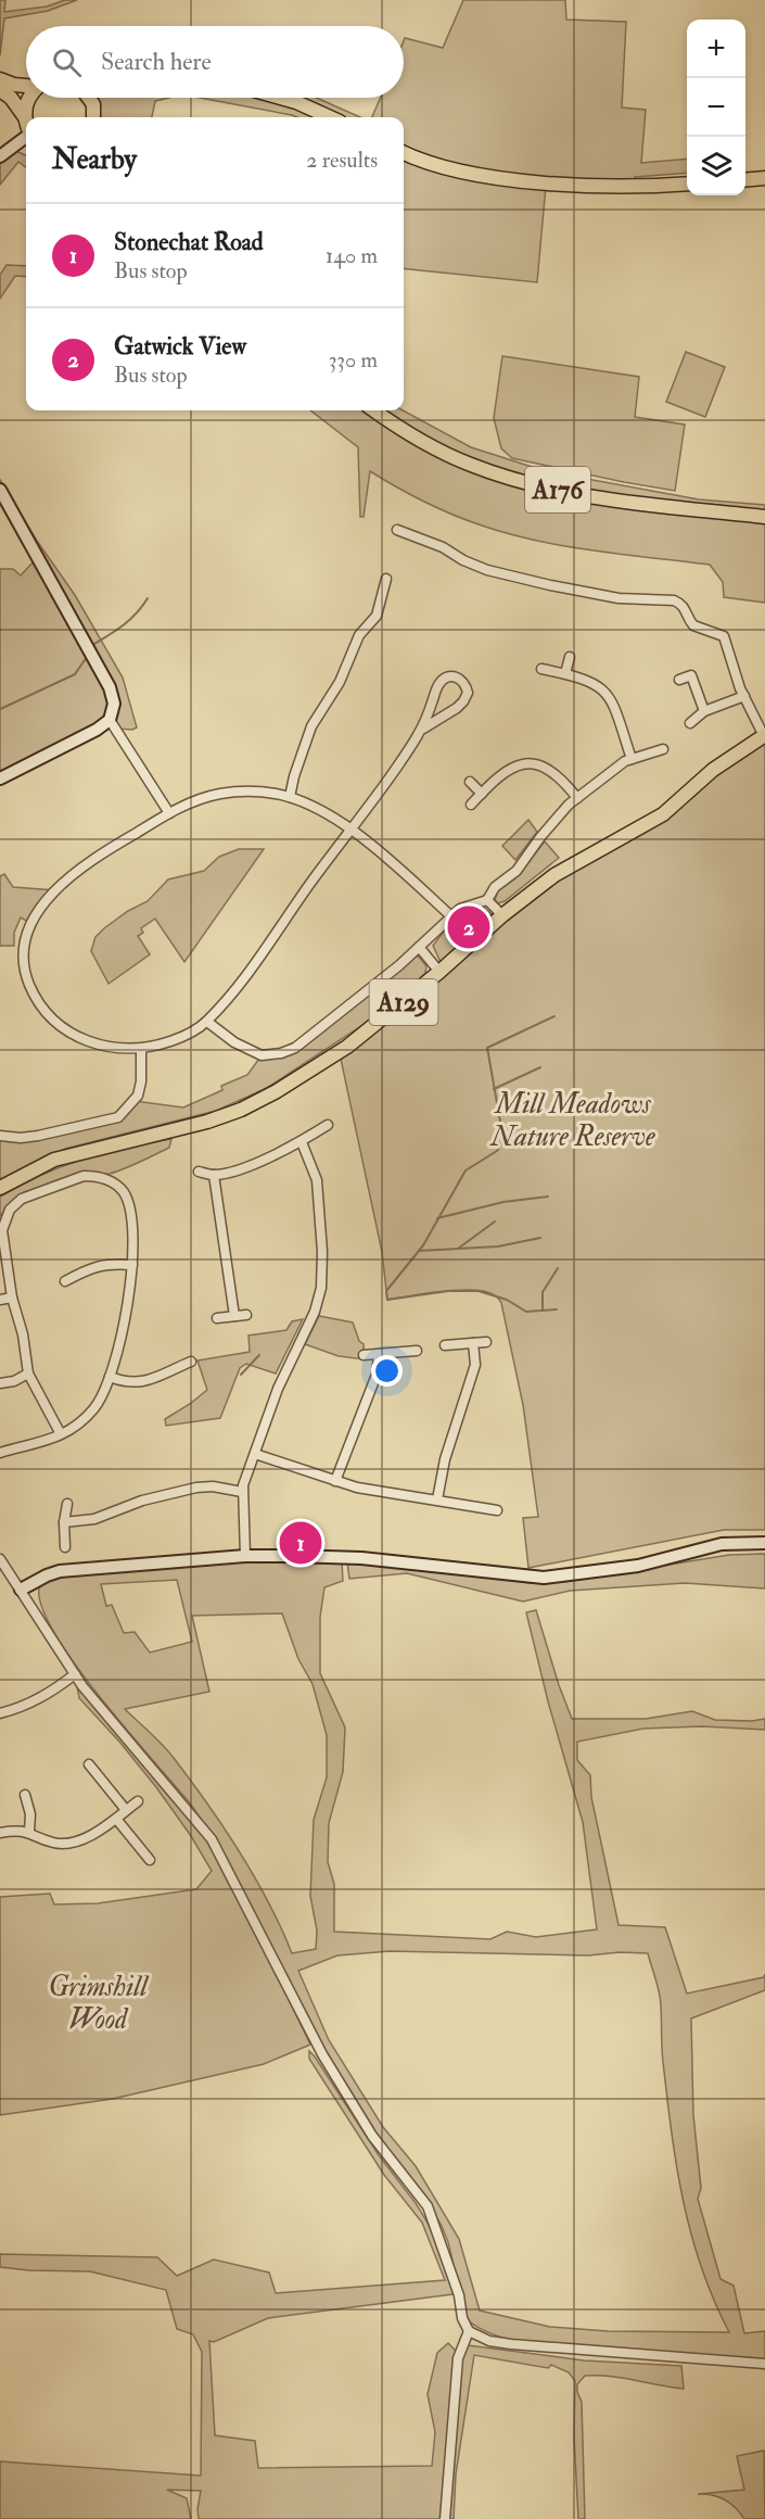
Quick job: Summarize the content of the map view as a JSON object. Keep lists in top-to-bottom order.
{
  "streets": {
    "main road": ["A176", "A129"]
  },
  "parks": ["Mill Meadows Nature Reserve", "Grimshill Wood"],
  "page": {
    "map_buttons": ["+", "−"],
    "search": "Search here",
    "heading": ["Nearby", "2 results"],
    "list": [
      {
        "mark": "1",
        "name": "Stonechat Road",
        "note": "Bus stop",
        "value": "140 m"
      },
      {
        "mark": "2",
        "name": "Gatwick View",
        "note": "Bus stop",
        "value": "330 m"
      }
    ],
    "pins": ["2", "1"]
  }
}
